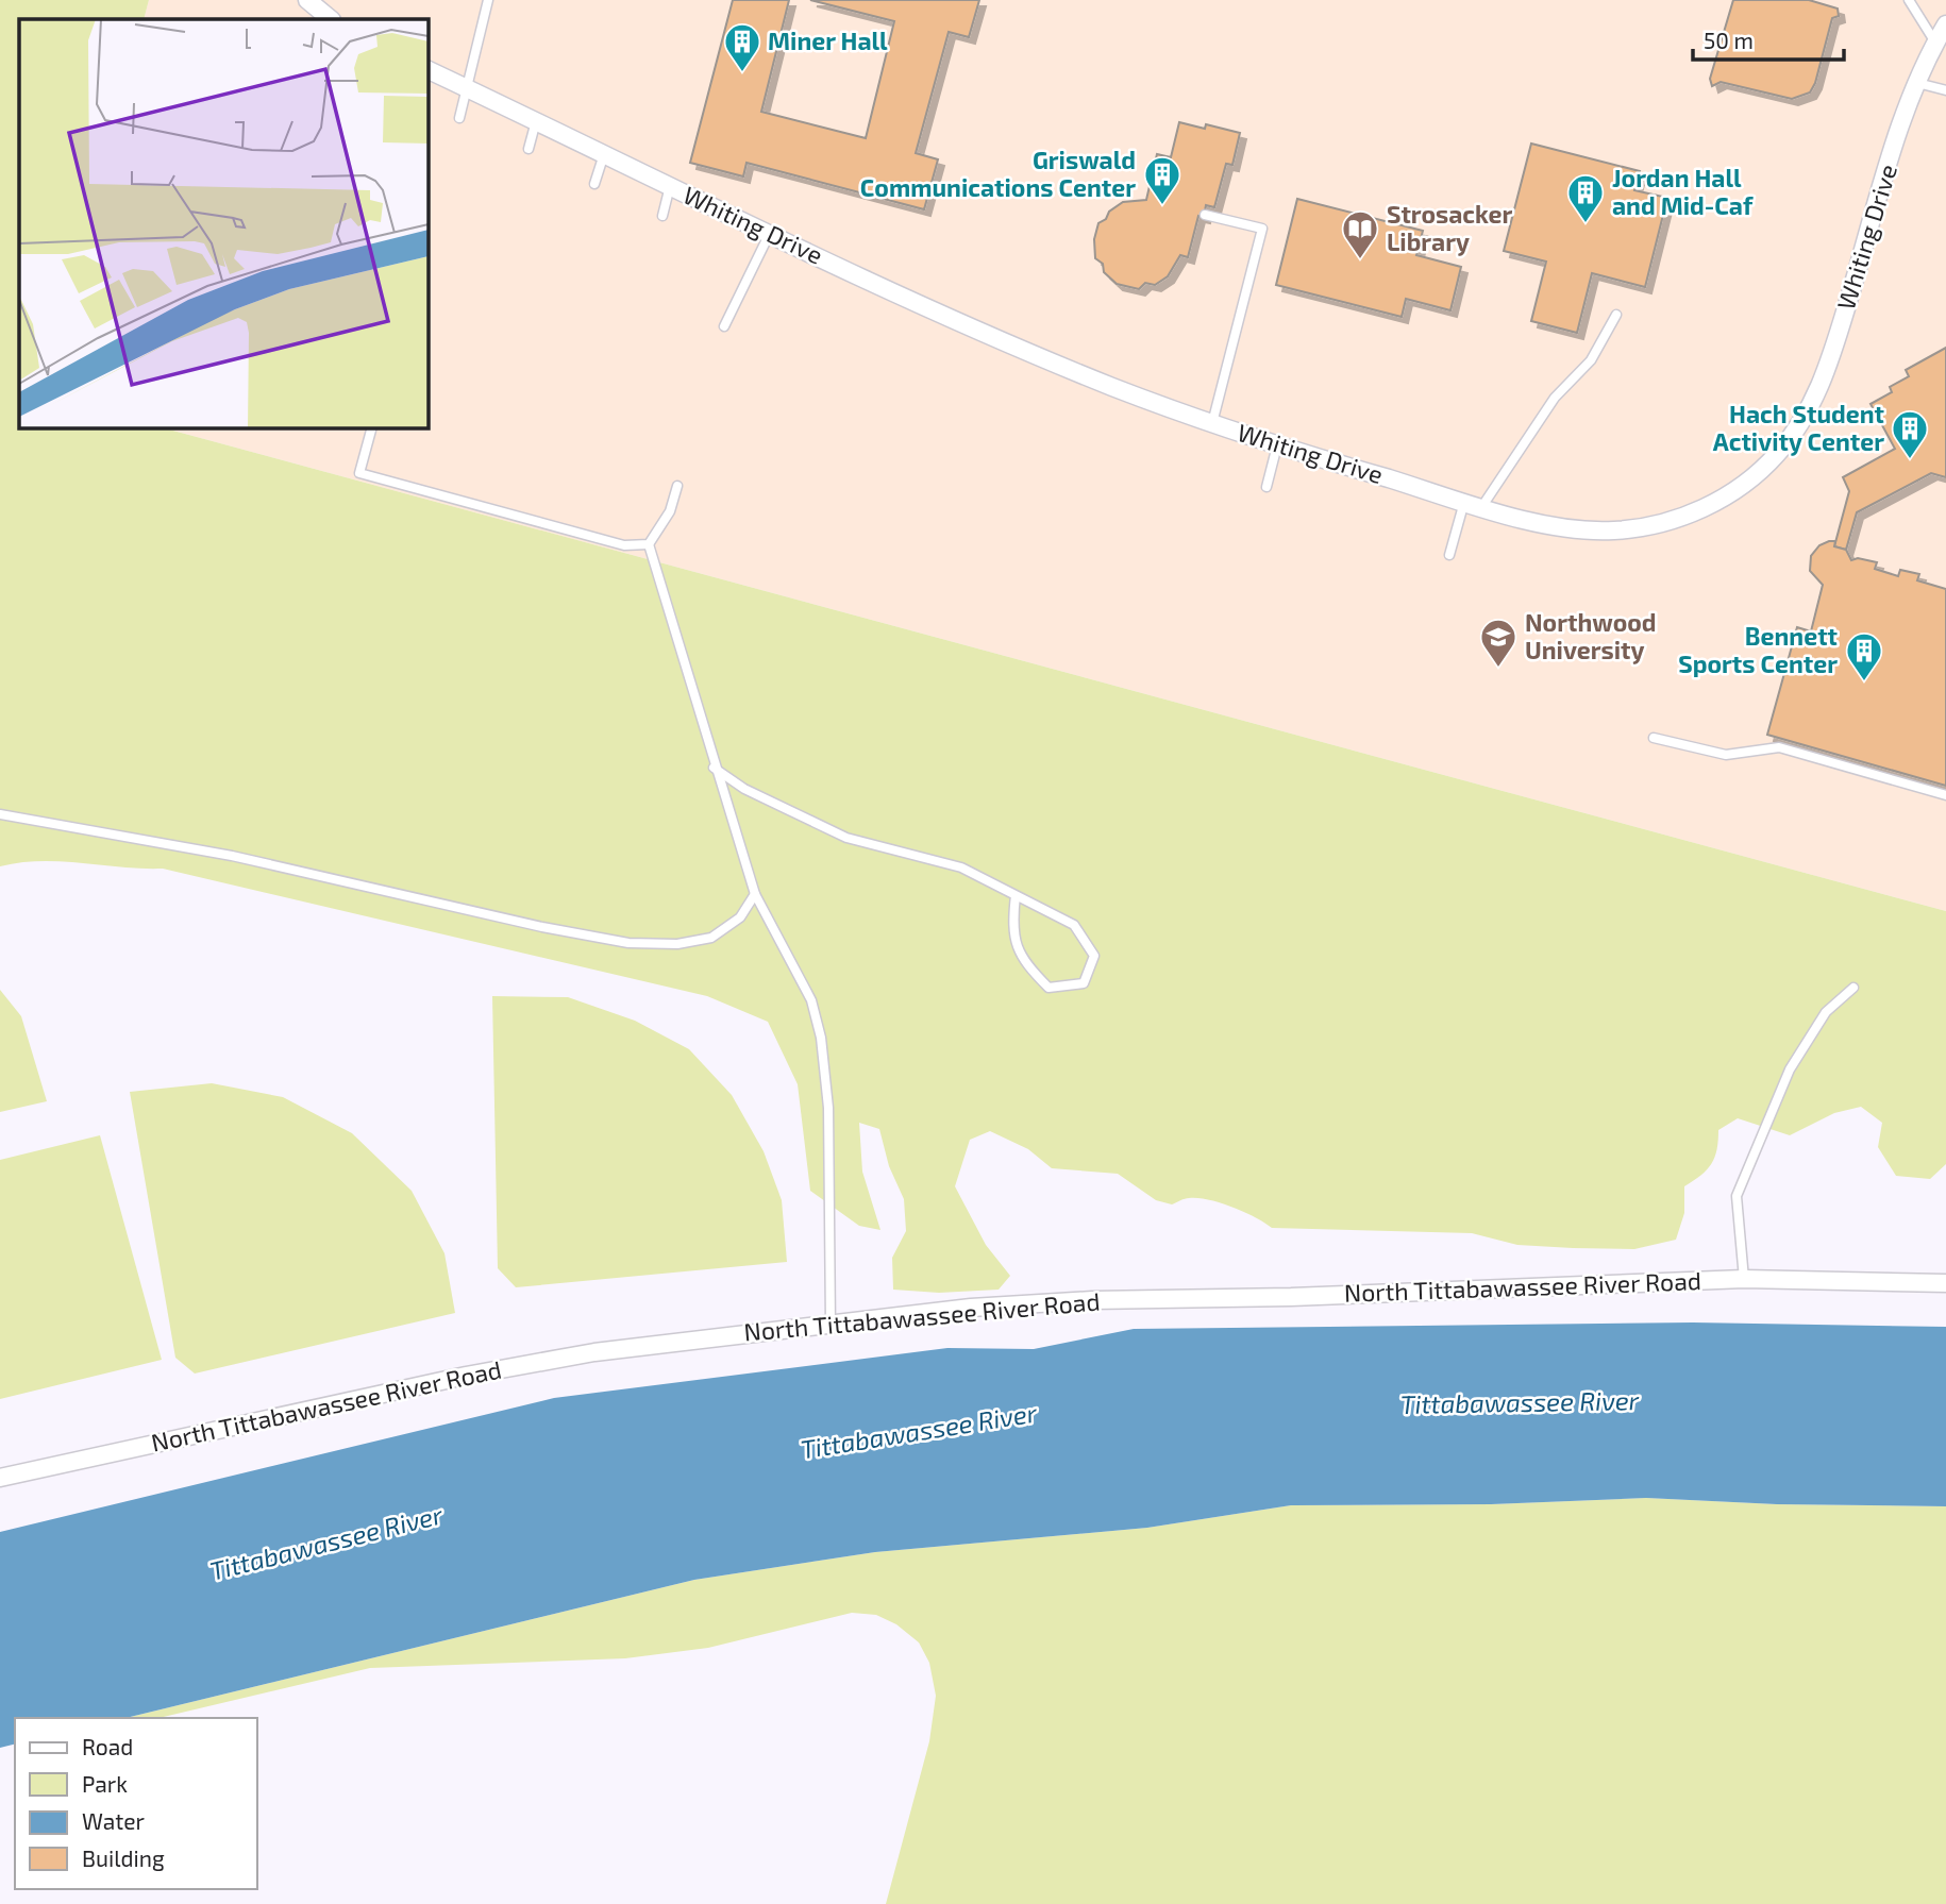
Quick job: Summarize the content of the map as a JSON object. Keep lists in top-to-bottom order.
{
  "streets": {
    "street": ["Whiting Drive", "North Tittabawassee River Road"]
  },
  "water": ["Tittabawassee River"],
  "places": {
    "building": [
      "Miner Hall",
      "Griswald Communications Center",
      "Jordan Hall and Mid-Caf",
      "Hach Student Activity Center",
      "Bennett Sports Center"
    ],
    "library": ["Strosacker Library"],
    "school or university": ["Northwood University"]
  },
  "legend": [
    "Road",
    "Park",
    "Water",
    "Building"
  ],
  "scale_bar": "50 m"
}
